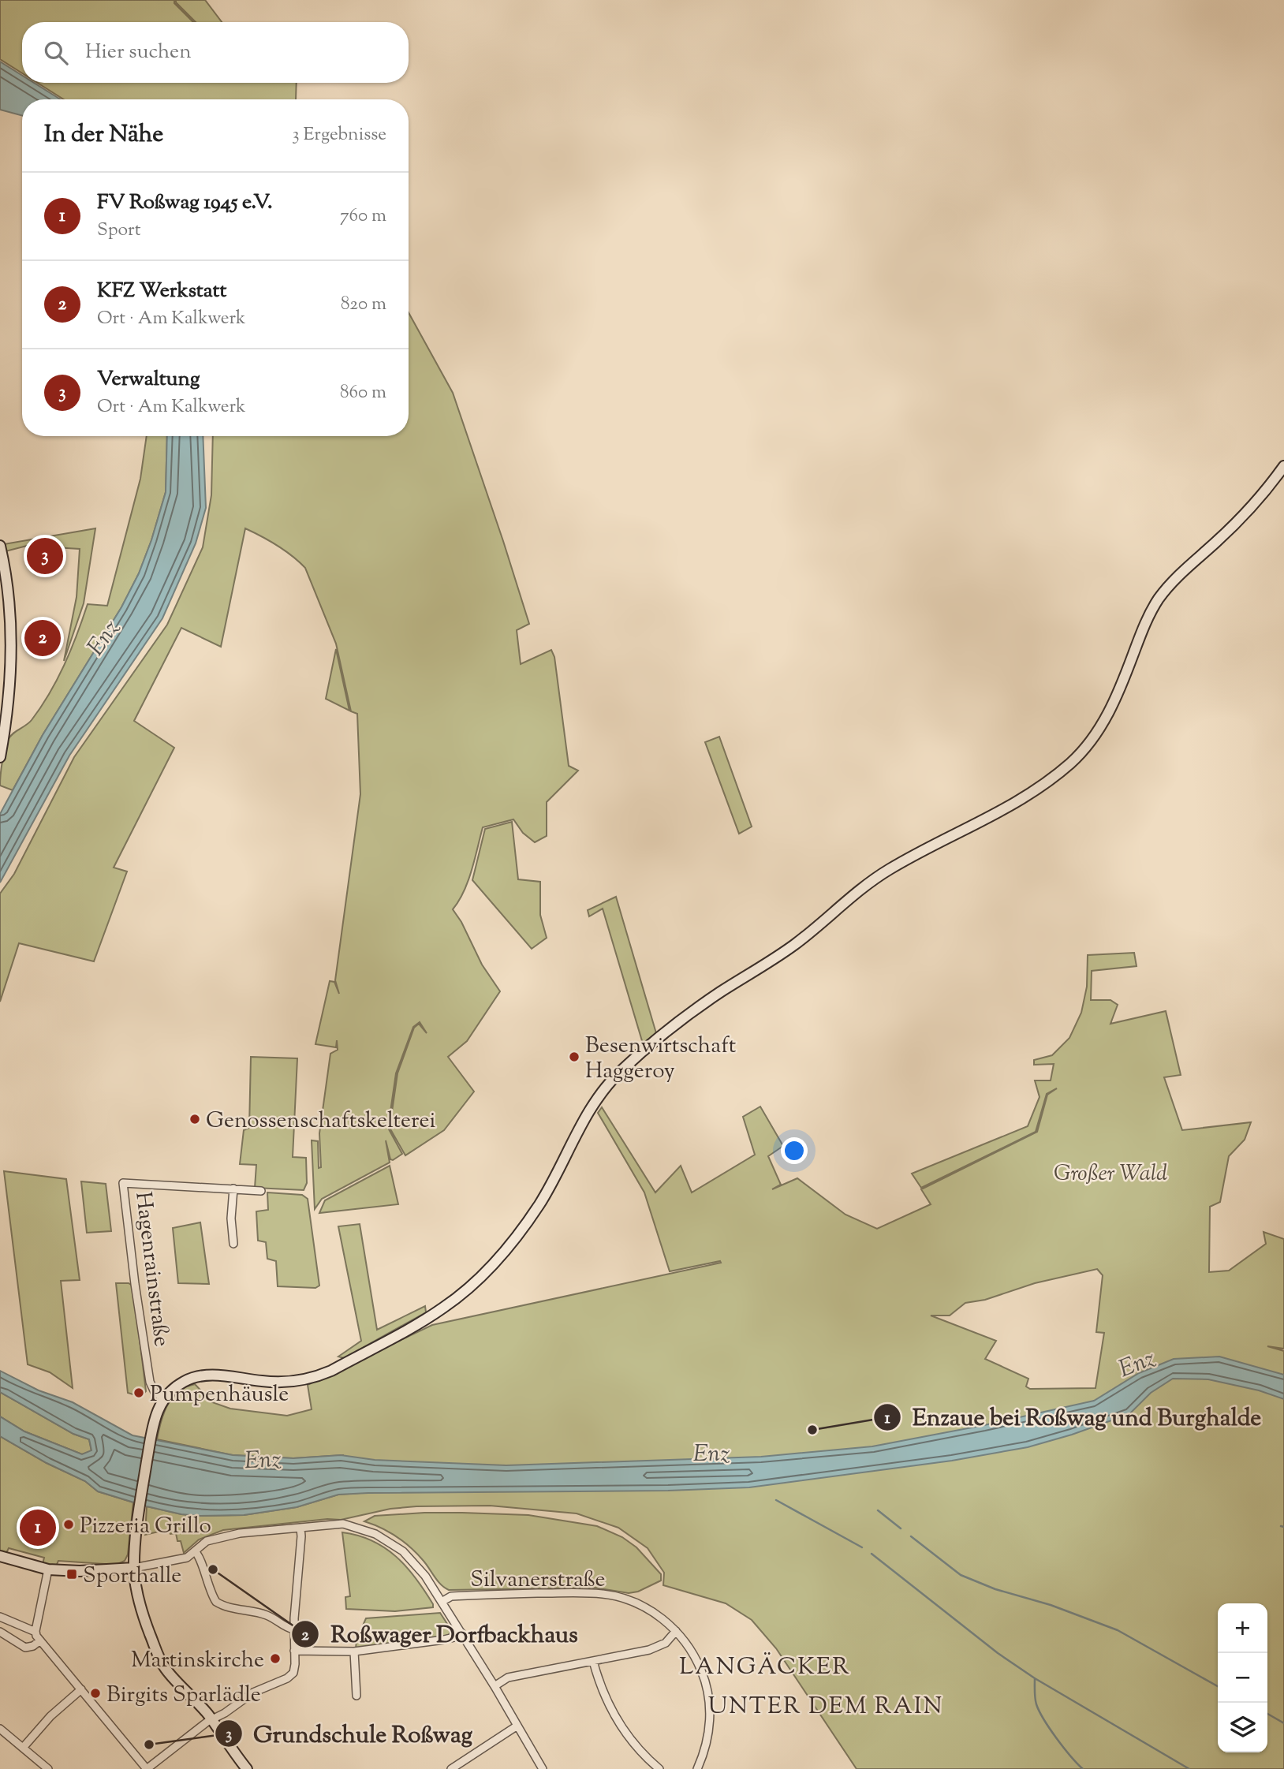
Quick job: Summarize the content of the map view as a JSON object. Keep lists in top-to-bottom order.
{
  "streets": {
    "street": ["Hagenrainstraße", "Silvanerstraße"]
  },
  "districts": ["LANGÄCKER", "UNTER DEM RAIN"],
  "water": ["Enz"],
  "parks": ["Großer Wald"],
  "places": {
    "other": [
      "Besenwirtschaft Haggeroy",
      "Genossenschaftskelterei",
      "Pumpenhäusle",
      "Enzaue bei Roßwag und Burghalde",
      "Pizzeria Grillo",
      "Roßwager Dorfbackhaus",
      "Martinskirche",
      "Birgits Sparlädle",
      "Grundschule Roßwag"
    ],
    "transit": ["Sporthalle"]
  },
  "page": {
    "search": "Hier suchen",
    "heading": ["In der Nähe", "3 Ergebnisse"],
    "list": [
      {
        "mark": "1",
        "name": "FV Roßwag 1945 e.V.",
        "note": "Sport",
        "value": "760 m"
      },
      {
        "mark": "2",
        "name": "KFZ Werkstatt",
        "note": "Ort · Am Kalkwerk",
        "value": "820 m"
      },
      {
        "mark": "3",
        "name": "Verwaltung",
        "note": "Ort · Am Kalkwerk",
        "value": "860 m"
      }
    ],
    "pins": ["3", "2", "1"],
    "map_buttons": ["+", "−"]
  }
}
